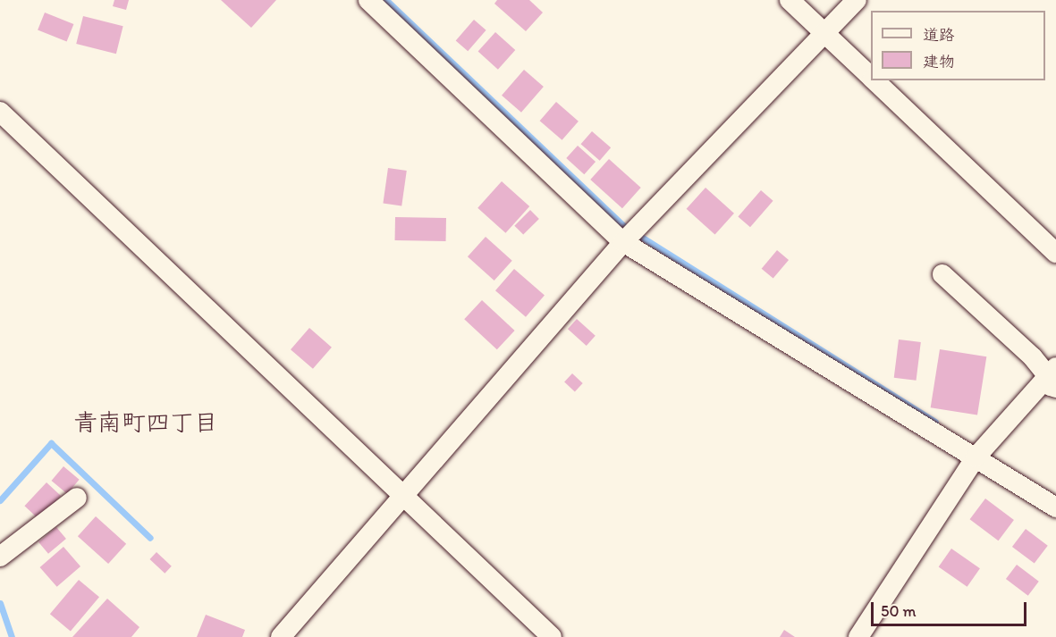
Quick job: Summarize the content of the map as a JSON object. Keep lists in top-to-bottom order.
{
  "districts": ["青南町四丁目"],
  "legend": ["道路", "建物"],
  "scale_bar": "50 m"
}
